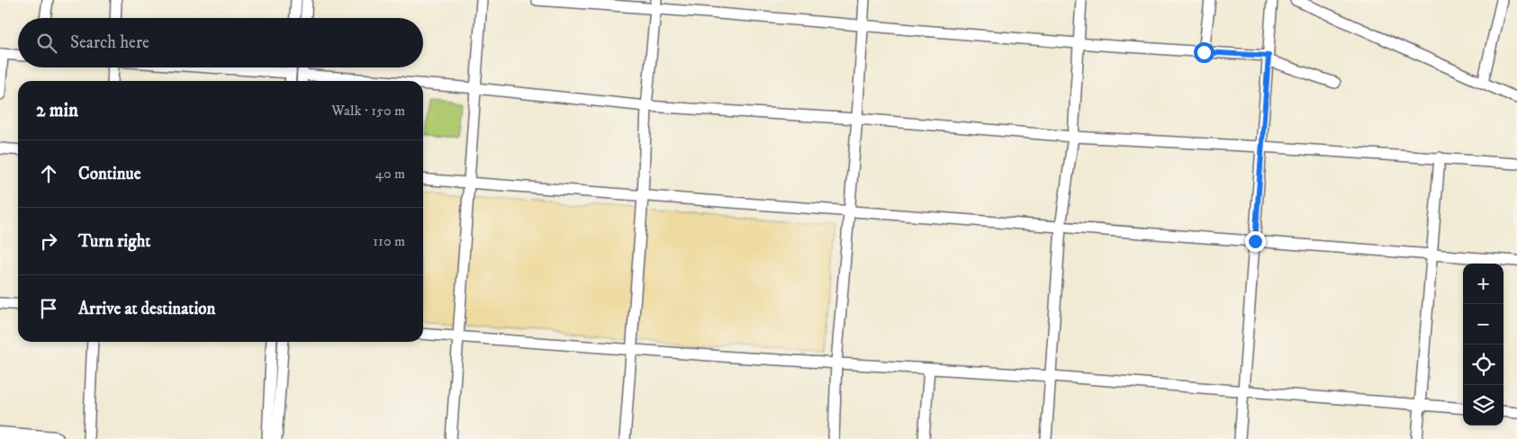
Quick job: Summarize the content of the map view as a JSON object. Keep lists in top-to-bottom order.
{
  "page": {
    "search": "Search here",
    "heading": ["2 min", "Walk · 150 m"],
    "list": [
      ["Continue", "40 m"],
      ["Turn right", "110 m"],
      "Arrive at destination"
    ],
    "map_buttons": ["+", "−"]
  }
}
